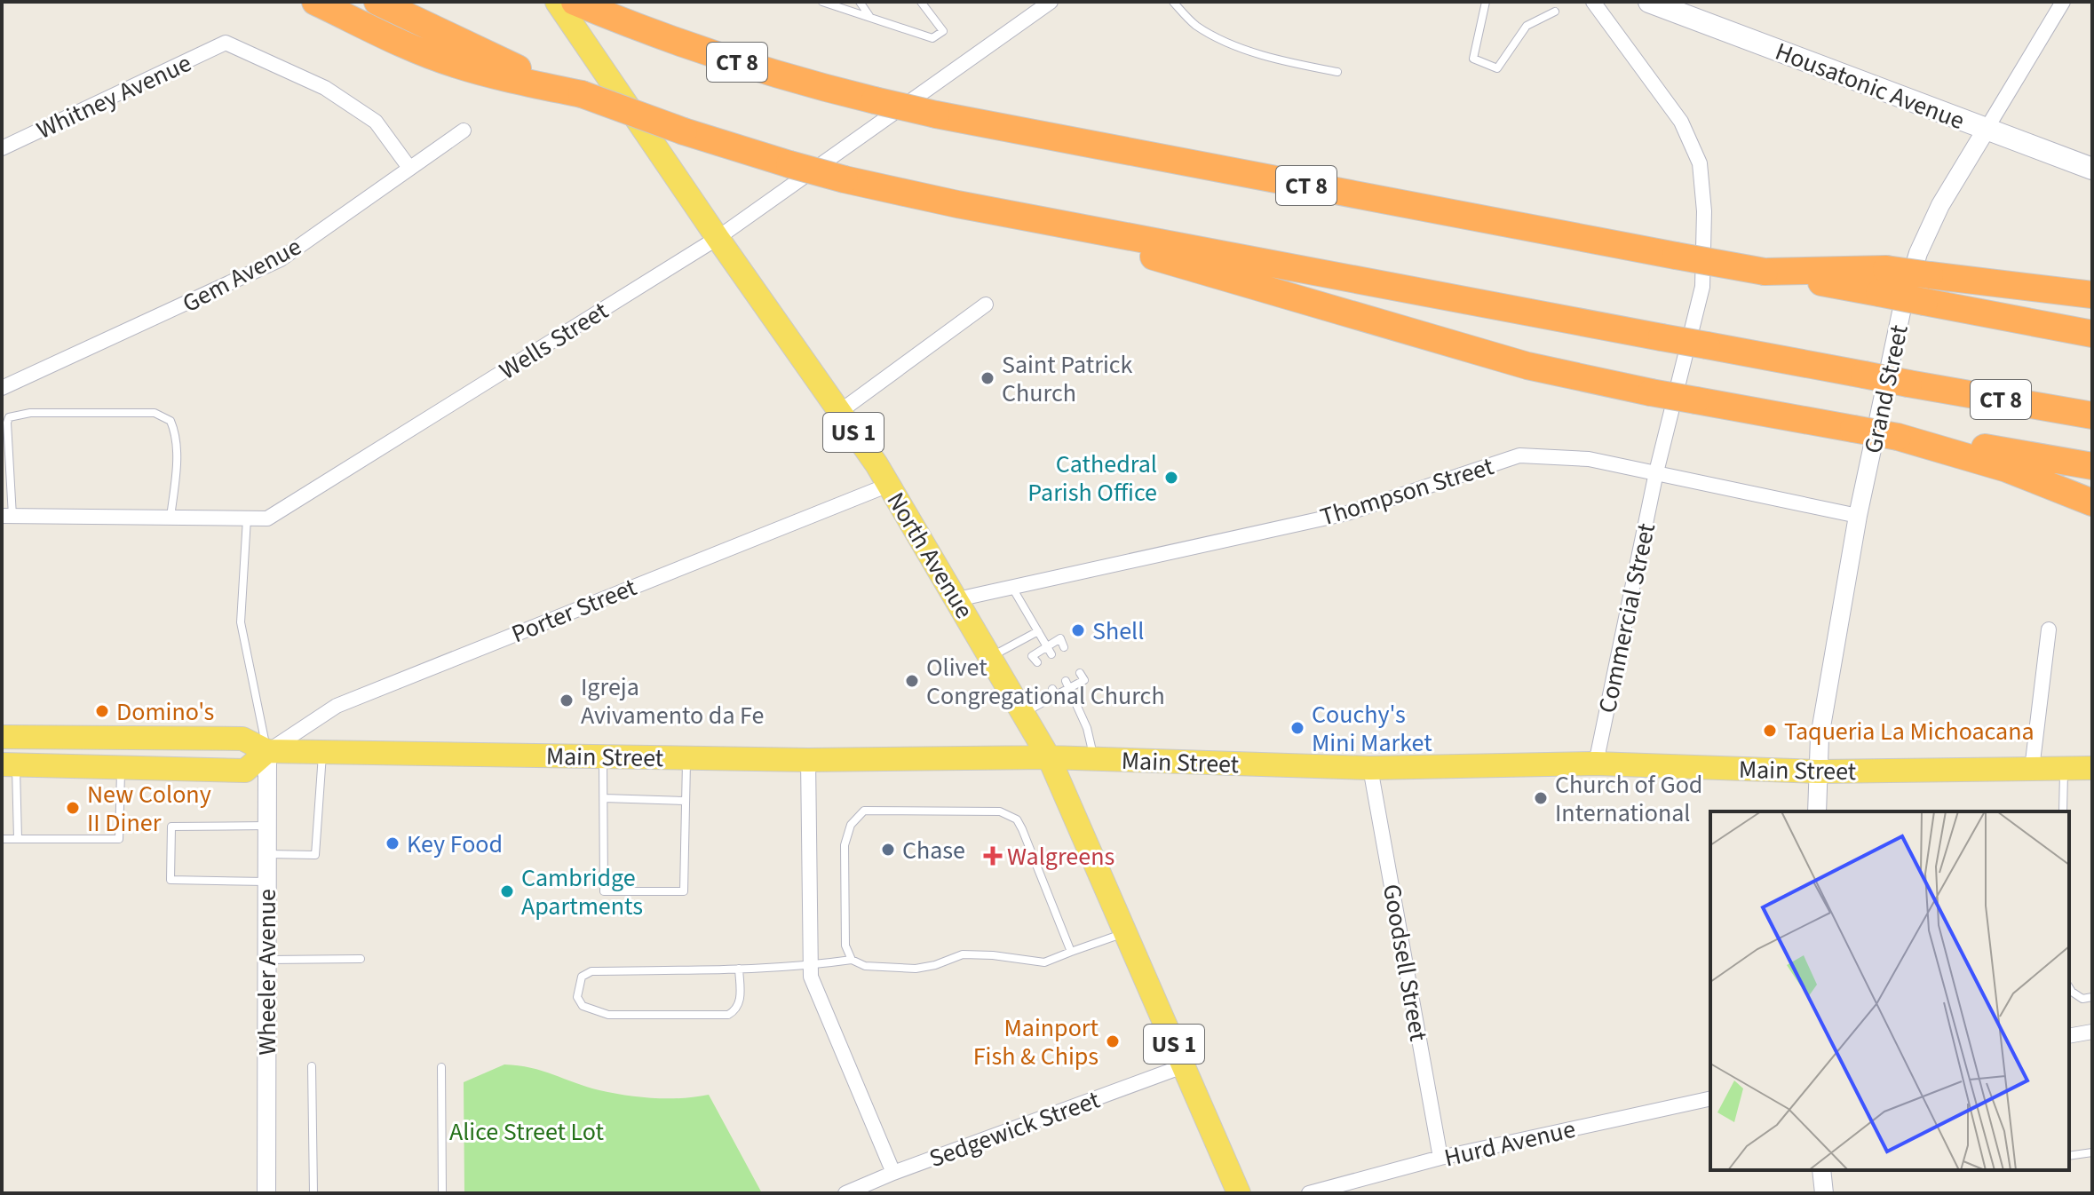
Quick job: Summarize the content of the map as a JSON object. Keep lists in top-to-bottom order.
{
  "streets": {
    "highway": ["CT 8"],
    "main road": [
      "Housatonic Avenue",
      "US 1",
      "North Avenue",
      "Main Street"
    ],
    "street": [
      "Whitney Avenue",
      "Gem Avenue",
      "Wells Street",
      "Grand Street",
      "Thompson Street",
      "Porter Street",
      "Commercial Street",
      "Goodsell Street",
      "Wheeler Avenue",
      "Sedgewick Street",
      "Hurd Avenue"
    ]
  },
  "crossings": [
    ["Housatonic Avenue", "Grand Street"],
    ["Whitney Avenue", "Gem Avenue"],
    ["Wells Street", "North Avenue"],
    ["Grand Street", "Thompson Street"],
    ["Grand Street", "Main Street"],
    ["Thompson Street", "North Avenue"],
    ["Thompson Street", "Commercial Street"],
    ["North Avenue", "Porter Street"],
    ["North Avenue", "Main Street"],
    ["North Avenue", "Sedgewick Street"],
    ["Porter Street", "Main Street"],
    ["Porter Street", "Wheeler Avenue"],
    ["Commercial Street", "Main Street"],
    ["Main Street", "Goodsell Street"],
    ["Main Street", "Wheeler Avenue"],
    ["Goodsell Street", "Hurd Avenue"]
  ],
  "parks": ["Alice Street Lot"],
  "places": {
    "other": [
      "Saint Patrick Church",
      "Cathedral Parish Office",
      "Shell",
      "Olivet Congregational Church",
      "Igreja Avivamento da Fe",
      "Domino's",
      "Couchy's Mini Market",
      "Taqueria La Michoacana",
      "Church of God International",
      "New Colony II Diner",
      "Key Food",
      "Chase",
      "Cambridge Apartments",
      "Mainport Fish & Chips"
    ],
    "health": ["Walgreens"]
  }
}
